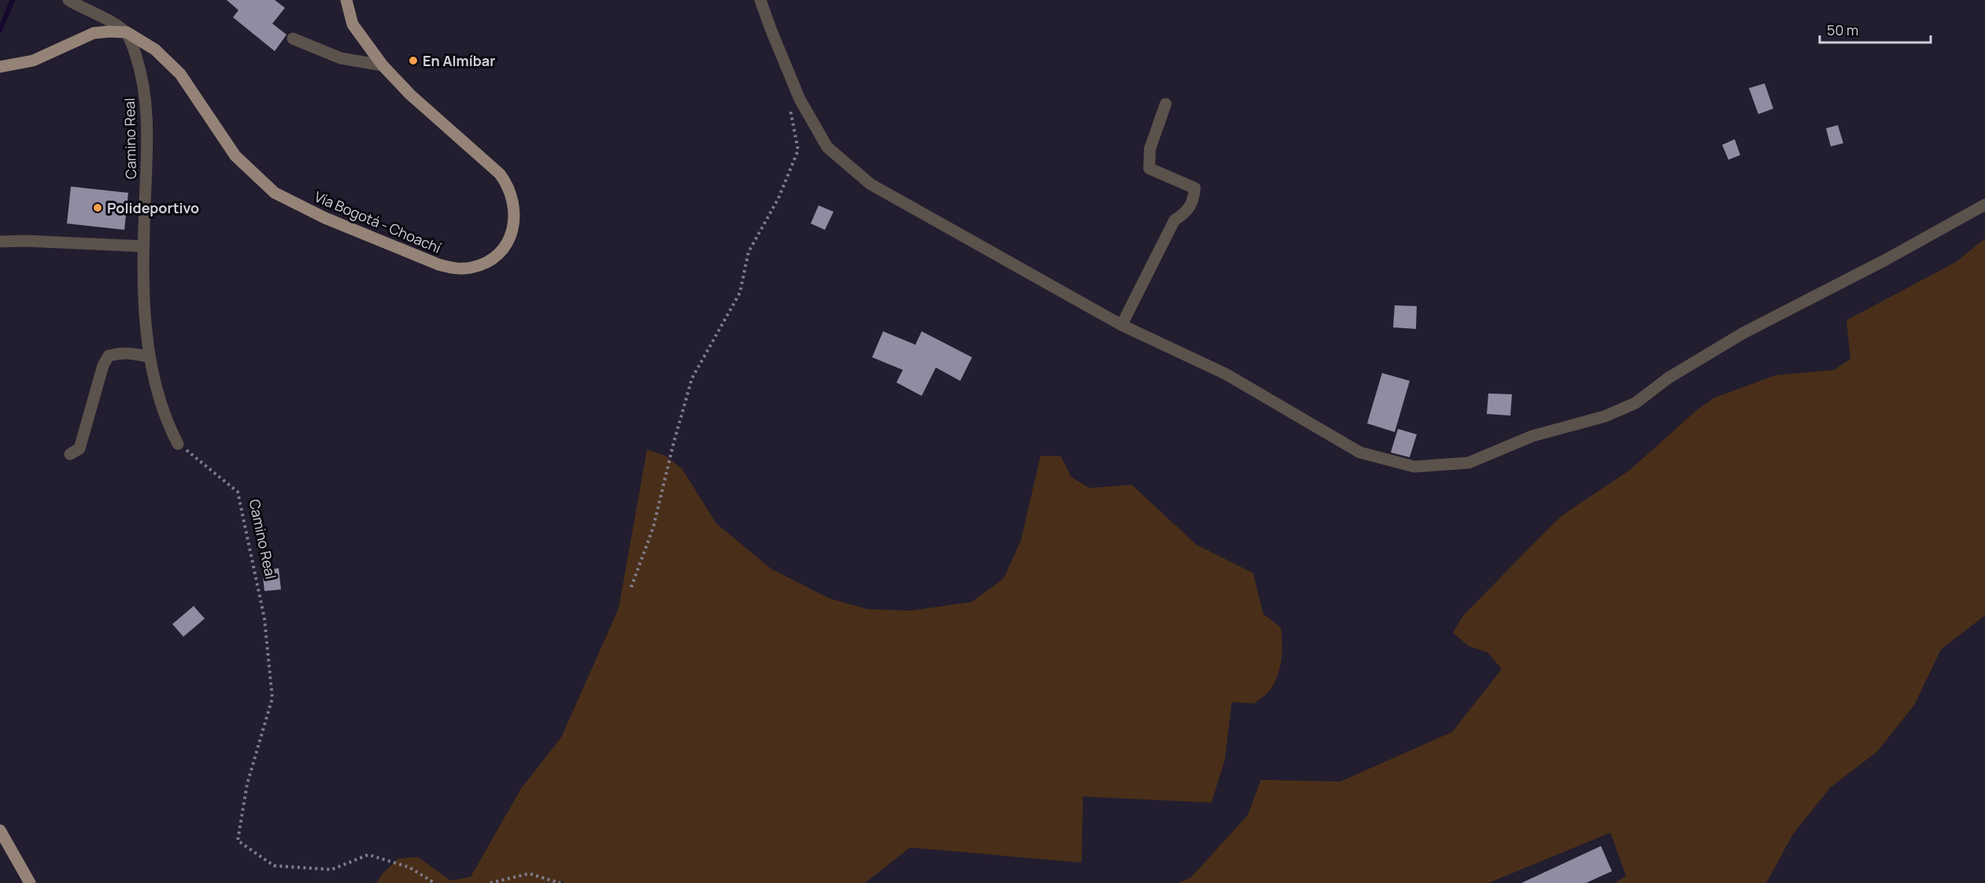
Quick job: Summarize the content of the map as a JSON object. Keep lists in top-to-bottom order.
{
  "streets": {
    "main road": ["Vía Bogotá - Choachí"],
    "street": ["Camino Real"]
  },
  "crossings": [
    ["Camino Real", "Vía Bogotá - Choachí"]
  ],
  "places": ["En Almíbar", "Polideportivo"],
  "scale_bar": "50 m"
}
